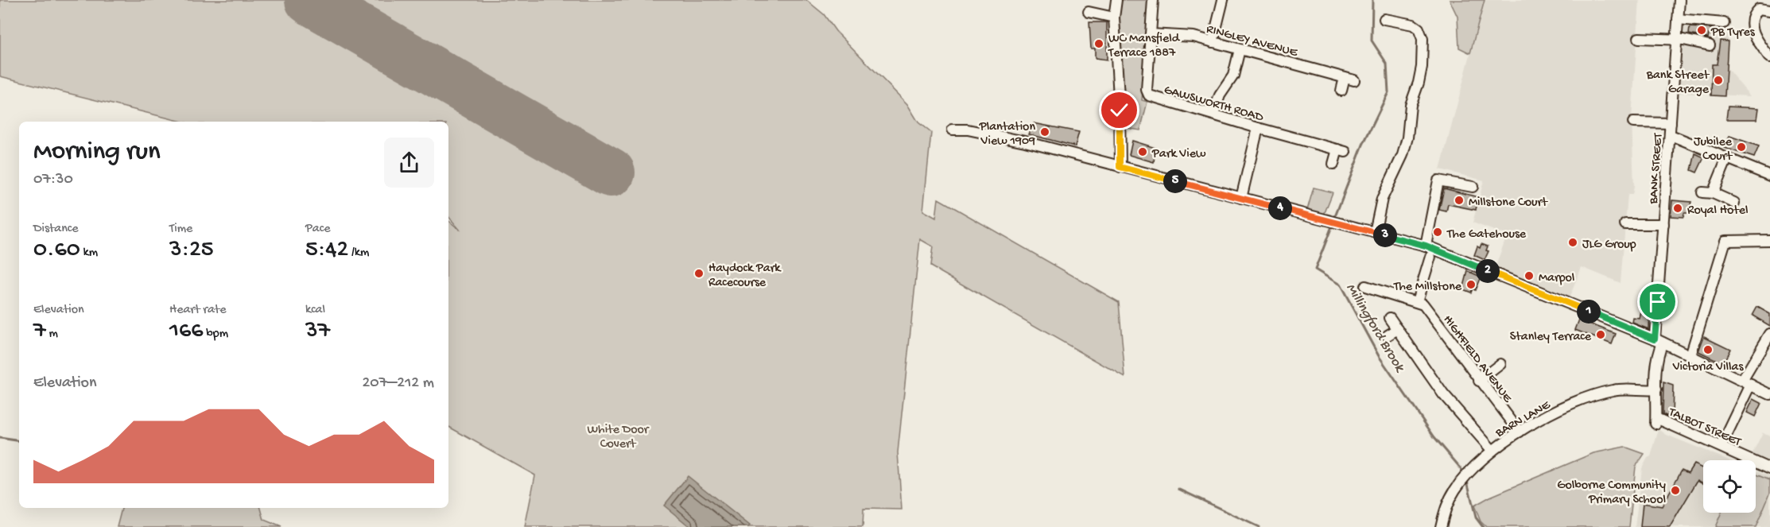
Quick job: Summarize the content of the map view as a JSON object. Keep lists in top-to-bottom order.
{
  "streets": {
    "street": [
      "RINGLEY AVENUE",
      "GAWSWORTH ROAD",
      "BANK STREET",
      "HIGHFIELD AVENUE",
      "BARN LANE",
      "TALBOT STREET"
    ]
  },
  "crossings": [
    ["RINGLEY AVENUE", "GAWSWORTH ROAD"],
    ["BANK STREET", "BARN LANE"],
    ["BANK STREET", "TALBOT STREET"],
    ["HIGHFIELD AVENUE", "BARN LANE"]
  ],
  "water": ["Millingford Brook"],
  "parks": ["White Door Covert"],
  "places": [
    "PB Tyres",
    "WC Mansfield Terrace 1887",
    "Bank Street Garage",
    "Plantation View 1909",
    "Jubilee Court",
    "Park View",
    "Millstone Court",
    "Royal Hotel",
    "The Gatehouse",
    "JLG Group",
    "Haydock Park Racecourse",
    "Marpol",
    "The Millstone",
    "Stanley Terrace",
    "Victoria Villas",
    "Golborne Community Primary School"
  ],
  "page": {
    "heading": ["Morning run", "07:30"],
    "pins": [
      "5",
      "4",
      "3",
      "2",
      "1"
    ],
    "stats": [
      ["Distance", "0.60 km"],
      ["Time", "3:25"],
      ["Pace", "5:42 /km"],
      ["Elevation", "7 m"],
      ["Heart rate", "166 bpm"],
      ["kcal", "37"]
    ],
    "chart": ["Elevation", "207–212 m"]
  }
}
